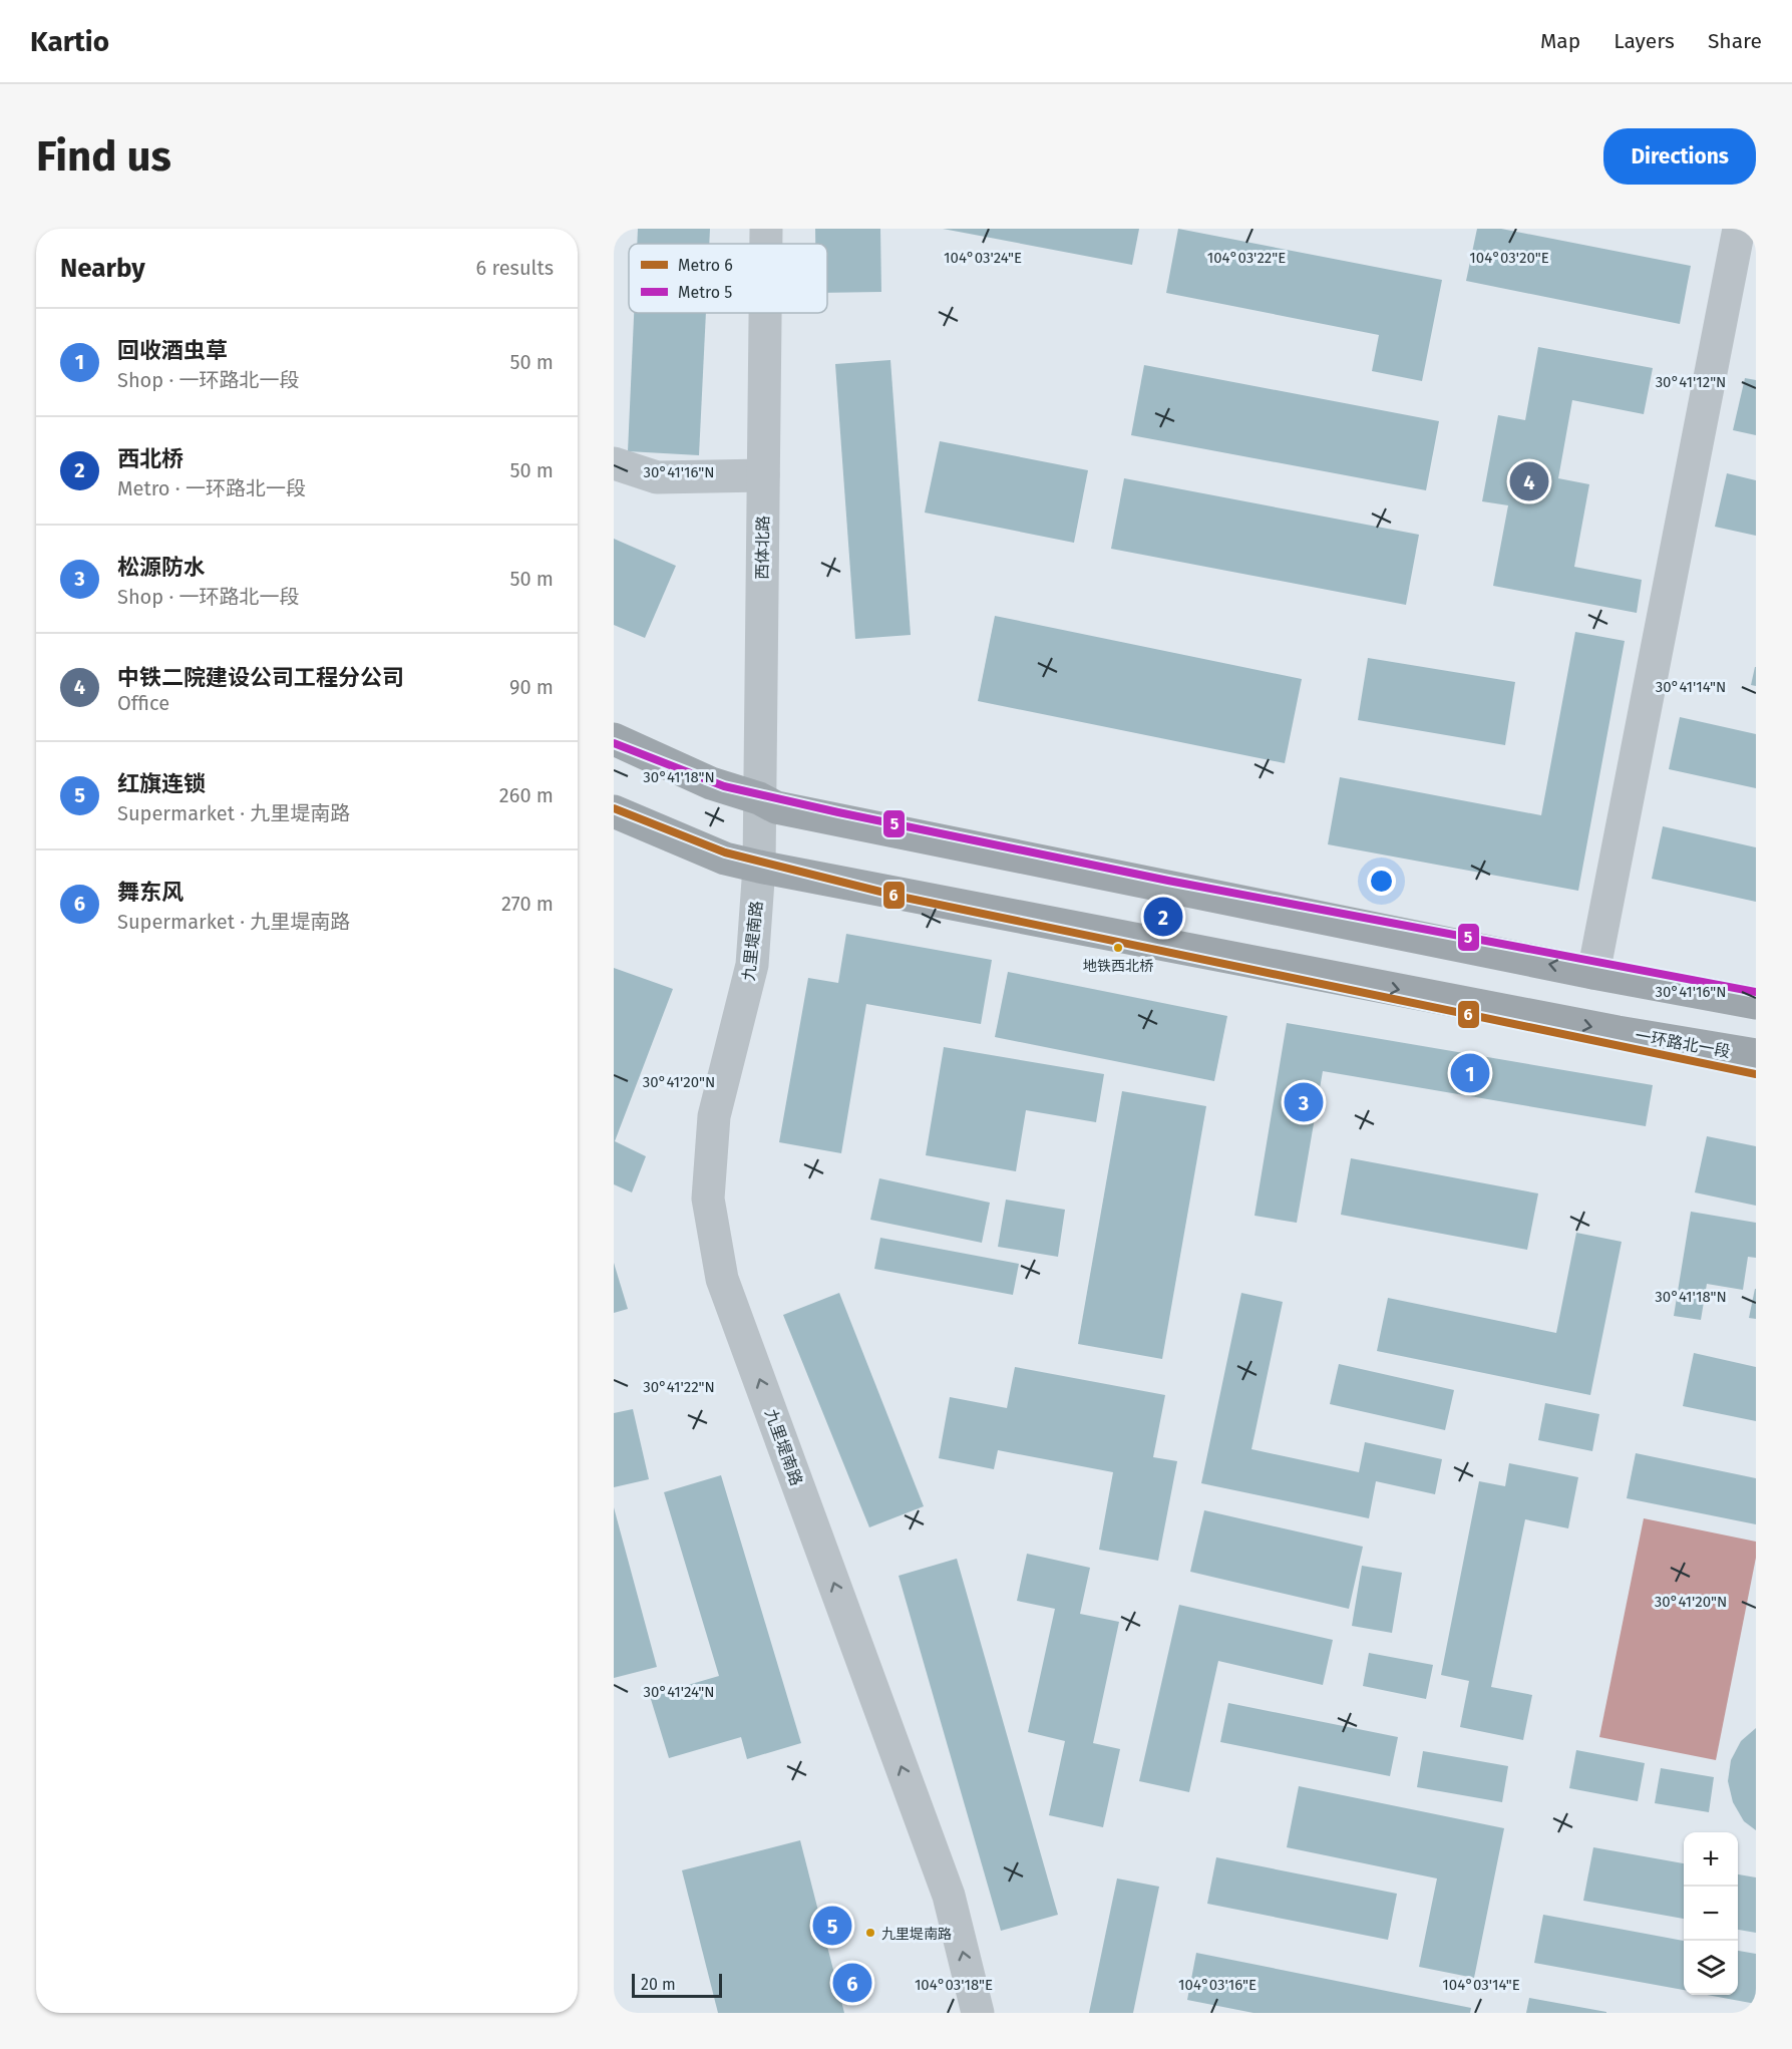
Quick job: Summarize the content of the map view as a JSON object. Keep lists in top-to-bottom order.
{
  "streets": {
    "main road": ["一环路北一段"],
    "street": ["西体北路", "九里堤南路"]
  },
  "crossings": [
    ["西体北路", "九里堤南路"],
    ["西体北路", "一环路北一段"],
    ["九里堤南路", "一环路北一段"]
  ],
  "one_way": ["九里堤南路"],
  "places": ["地铁西北桥", "九里堤南路"],
  "lines": ["metro line 5", "metro line 6"],
  "legend": ["Metro 6", "Metro 5"],
  "scale_bar": "20 m",
  "page": {
    "header": "Kartio",
    "nav": ["Map", "Layers", "Share"],
    "buttons": "Directions",
    "title": "Find us",
    "heading": ["Nearby", "6 results"],
    "list": [
      {
        "mark": "1",
        "name": "回收酒虫草",
        "note": "Shop · 一环路北一段",
        "value": "50 m"
      },
      {
        "mark": "2",
        "name": "西北桥",
        "note": "Metro · 一环路北一段",
        "value": "50 m"
      },
      {
        "mark": "3",
        "name": "松源防水",
        "note": "Shop · 一环路北一段",
        "value": "50 m"
      },
      {
        "mark": "4",
        "name": "中铁二院建设公司工程分公司",
        "note": "Office",
        "value": "90 m"
      },
      {
        "mark": "5",
        "name": "红旗连锁",
        "note": "Supermarket · 九里堤南路",
        "value": "260 m"
      },
      {
        "mark": "6",
        "name": "舞东风",
        "note": "Supermarket · 九里堤南路",
        "value": "270 m"
      }
    ],
    "pins": [
      "4",
      "2",
      "1",
      "3",
      "5",
      "6"
    ],
    "map_buttons": ["+", "−"],
    "scale": "20 m"
  },
  "coordinates": [
    "104°03'24\"E",
    "104°03'22\"E",
    "104°03'20\"E",
    "30°41'12\"N",
    "30°41'16\"N",
    "30°41'14\"N",
    "30°41'18\"N",
    "30°41'20\"N",
    "30°41'22\"N",
    "30°41'24\"N",
    "104°03'18\"E",
    "104°03'16\"E",
    "104°03'14\"E"
  ]
}
